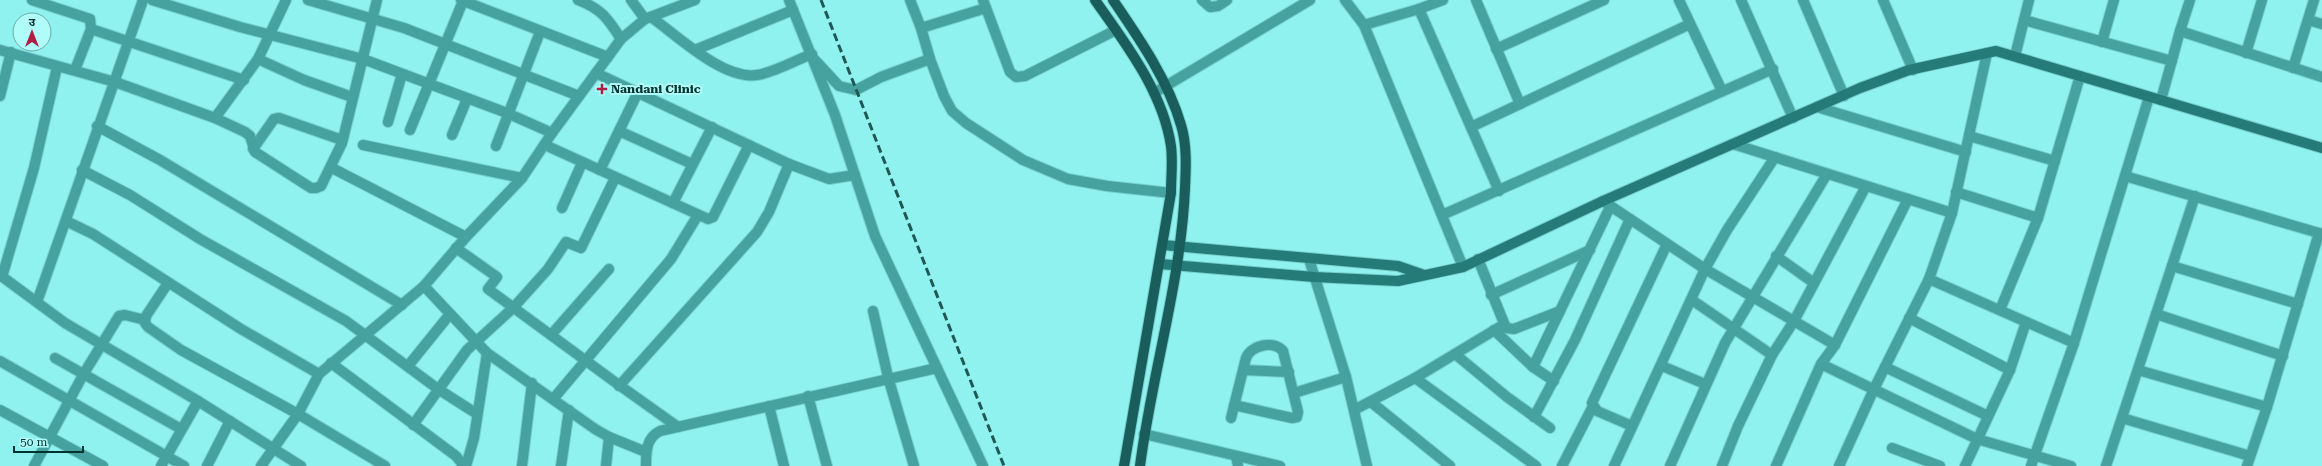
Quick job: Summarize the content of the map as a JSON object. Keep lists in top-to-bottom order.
{
  "places": {
    "health": ["Nandani Clinic"]
  },
  "scale_bar": "50 m",
  "north": "top"
}
